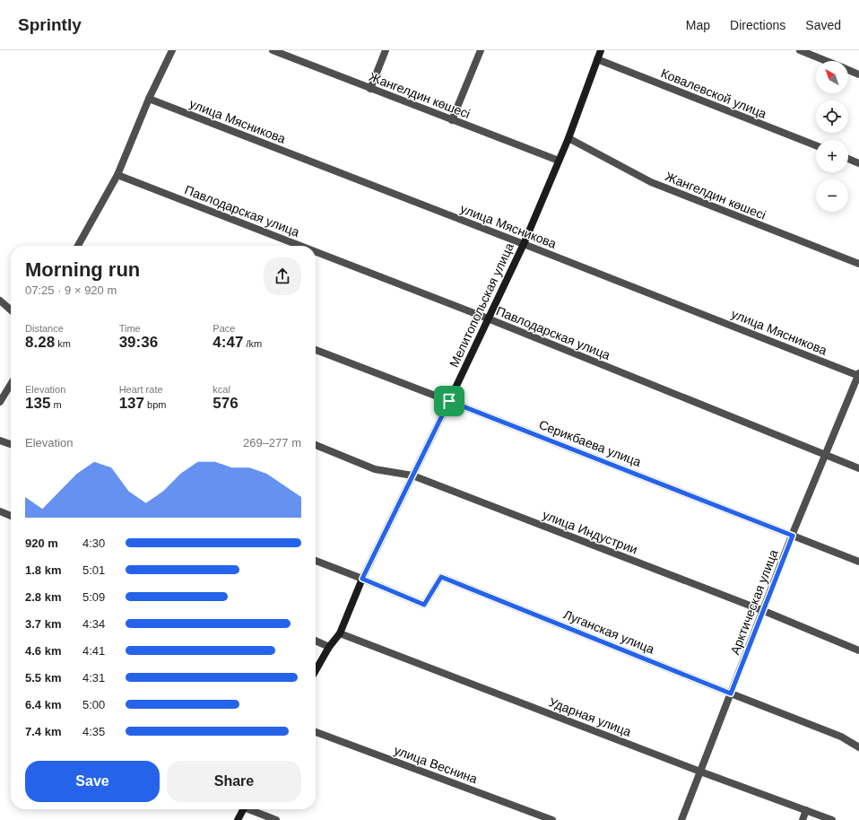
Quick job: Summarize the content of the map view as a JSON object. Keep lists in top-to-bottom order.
{
  "streets": {
    "street": [
      "Ковалевской улица",
      "Жангелдин көшесі",
      "улица Мясникова",
      "Павлодарская улица",
      "Мелитопольская улица",
      "Серикбаева улица",
      "улица Индустрии",
      "Арктическая улица",
      "Луганская улица",
      "Ударная улица",
      "улица Веснина"
    ]
  },
  "crossings": [
    ["Ковалевской улица", "Мелитопольская улица"],
    ["Жангелдин көшесі", "Мелитопольская улица"],
    ["улица Мясникова", "Мелитопольская улица"],
    ["улица Мясникова", "Арктическая улица"],
    ["Павлодарская улица", "Мелитопольская улица"],
    ["Павлодарская улица", "Арктическая улица"],
    ["Мелитопольская улица", "Серикбаева улица"],
    ["Мелитопольская улица", "улица Индустрии"],
    ["Мелитопольская улица", "Луганская улица"],
    ["Мелитопольская улица", "Ударная улица"],
    ["Серикбаева улица", "Арктическая улица"],
    ["улица Индустрии", "Арктическая улица"],
    ["Арктическая улица", "Луганская улица"],
    ["Арктическая улица", "Ударная улица"]
  ],
  "north": "top left",
  "page": {
    "header": "Sprintly",
    "nav": ["Map", "Directions", "Saved"],
    "map_buttons": ["+", "−"],
    "heading": ["Morning run", "07:25 · 9 × 920 m"],
    "stats": [
      ["Distance", "8.28 km"],
      ["Time", "39:36"],
      ["Pace", "4:47 /km"],
      ["Elevation", "135 m"],
      ["Heart rate", "137 bpm"],
      ["kcal", "576"]
    ],
    "chart": ["Elevation", "269–277 m"],
    "list": [
      {
        "name": "920 m",
        "note": "4:30"
      },
      {
        "name": "1.8 km",
        "note": "5:01"
      },
      {
        "name": "2.8 km",
        "note": "5:09"
      },
      {
        "name": "3.7 km",
        "note": "4:34"
      },
      {
        "name": "4.6 km",
        "note": "4:41"
      },
      {
        "name": "5.5 km",
        "note": "4:31"
      },
      {
        "name": "6.4 km",
        "note": "5:00"
      },
      {
        "name": "7.4 km",
        "note": "4:35"
      }
    ],
    "buttons": ["Save", "Share"]
  }
}
